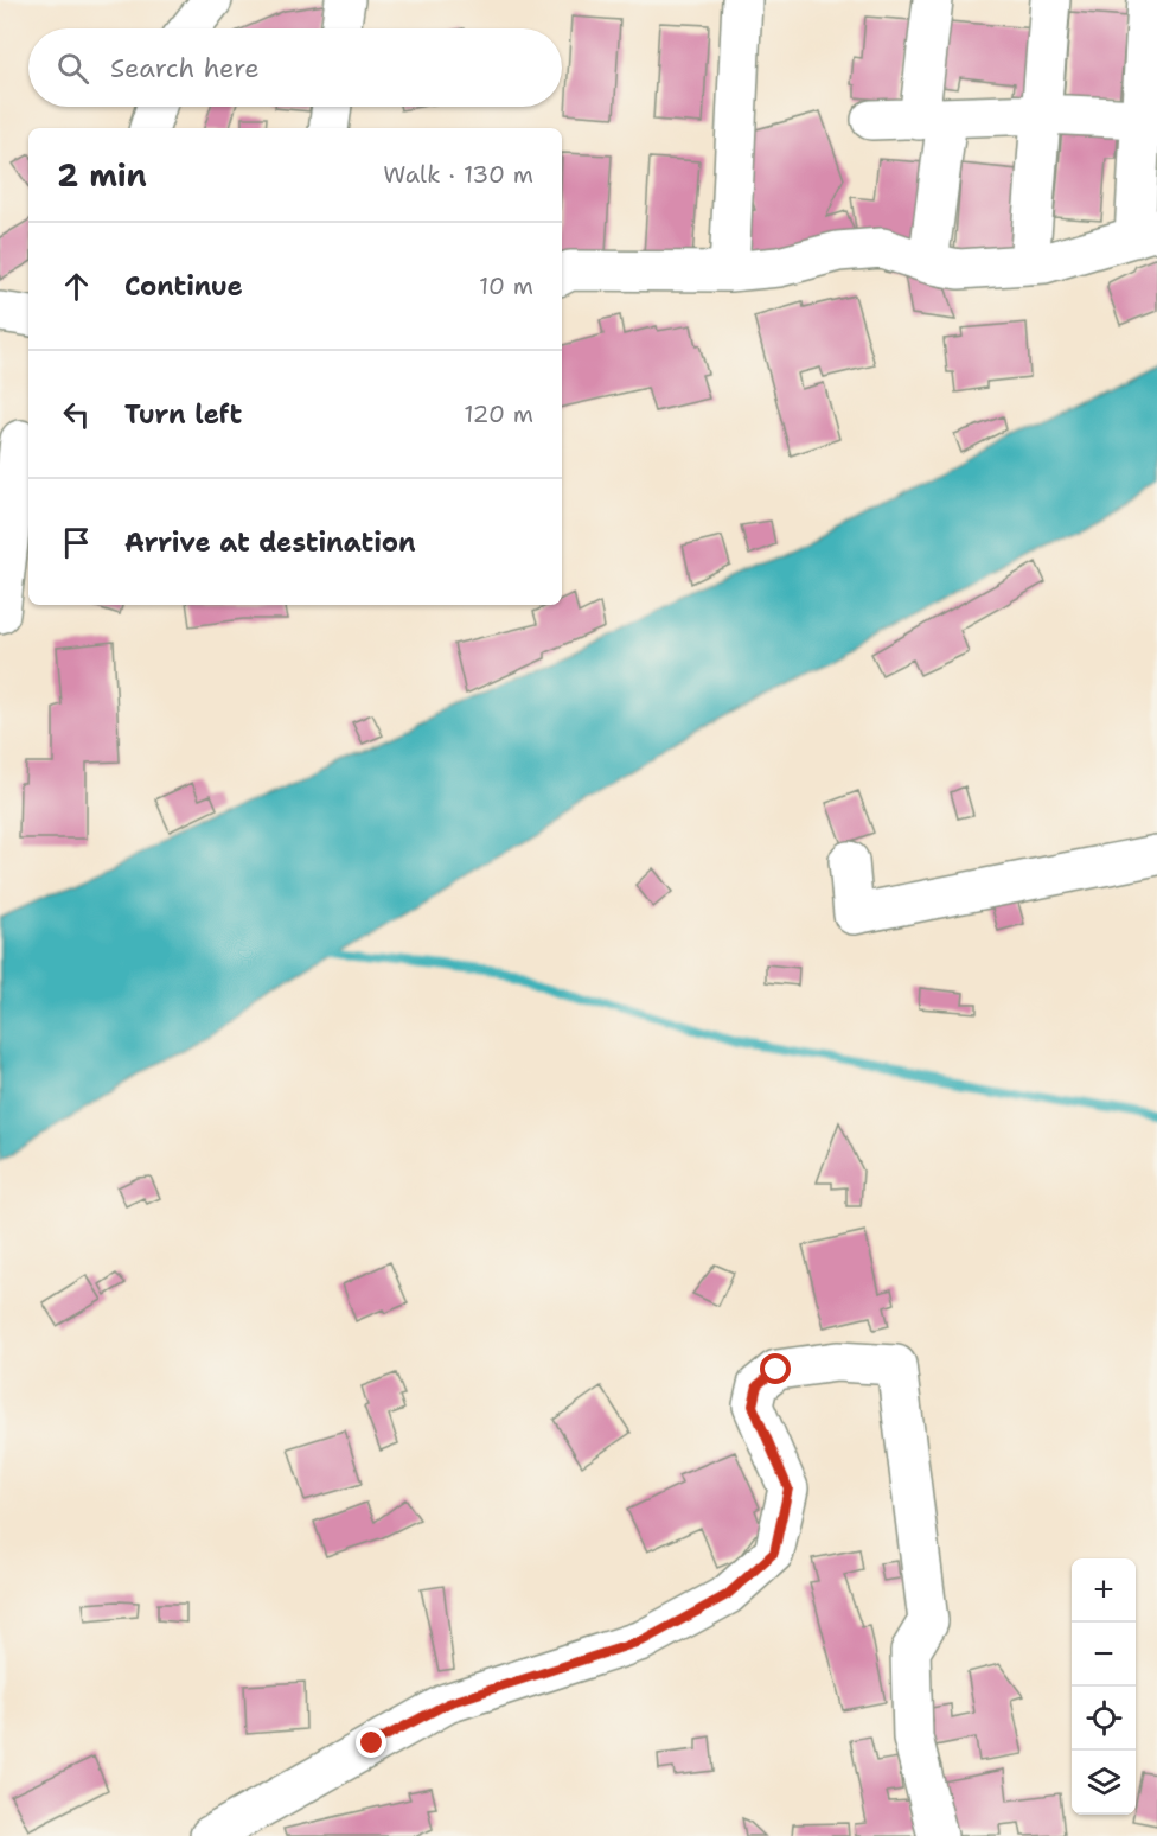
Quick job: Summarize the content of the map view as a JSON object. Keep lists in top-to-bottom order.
{
  "page": {
    "search": "Search here",
    "heading": ["2 min", "Walk · 130 m"],
    "list": [
      ["Continue", "10 m"],
      ["Turn left", "120 m"],
      "Arrive at destination"
    ],
    "map_buttons": ["+", "−"]
  }
}
